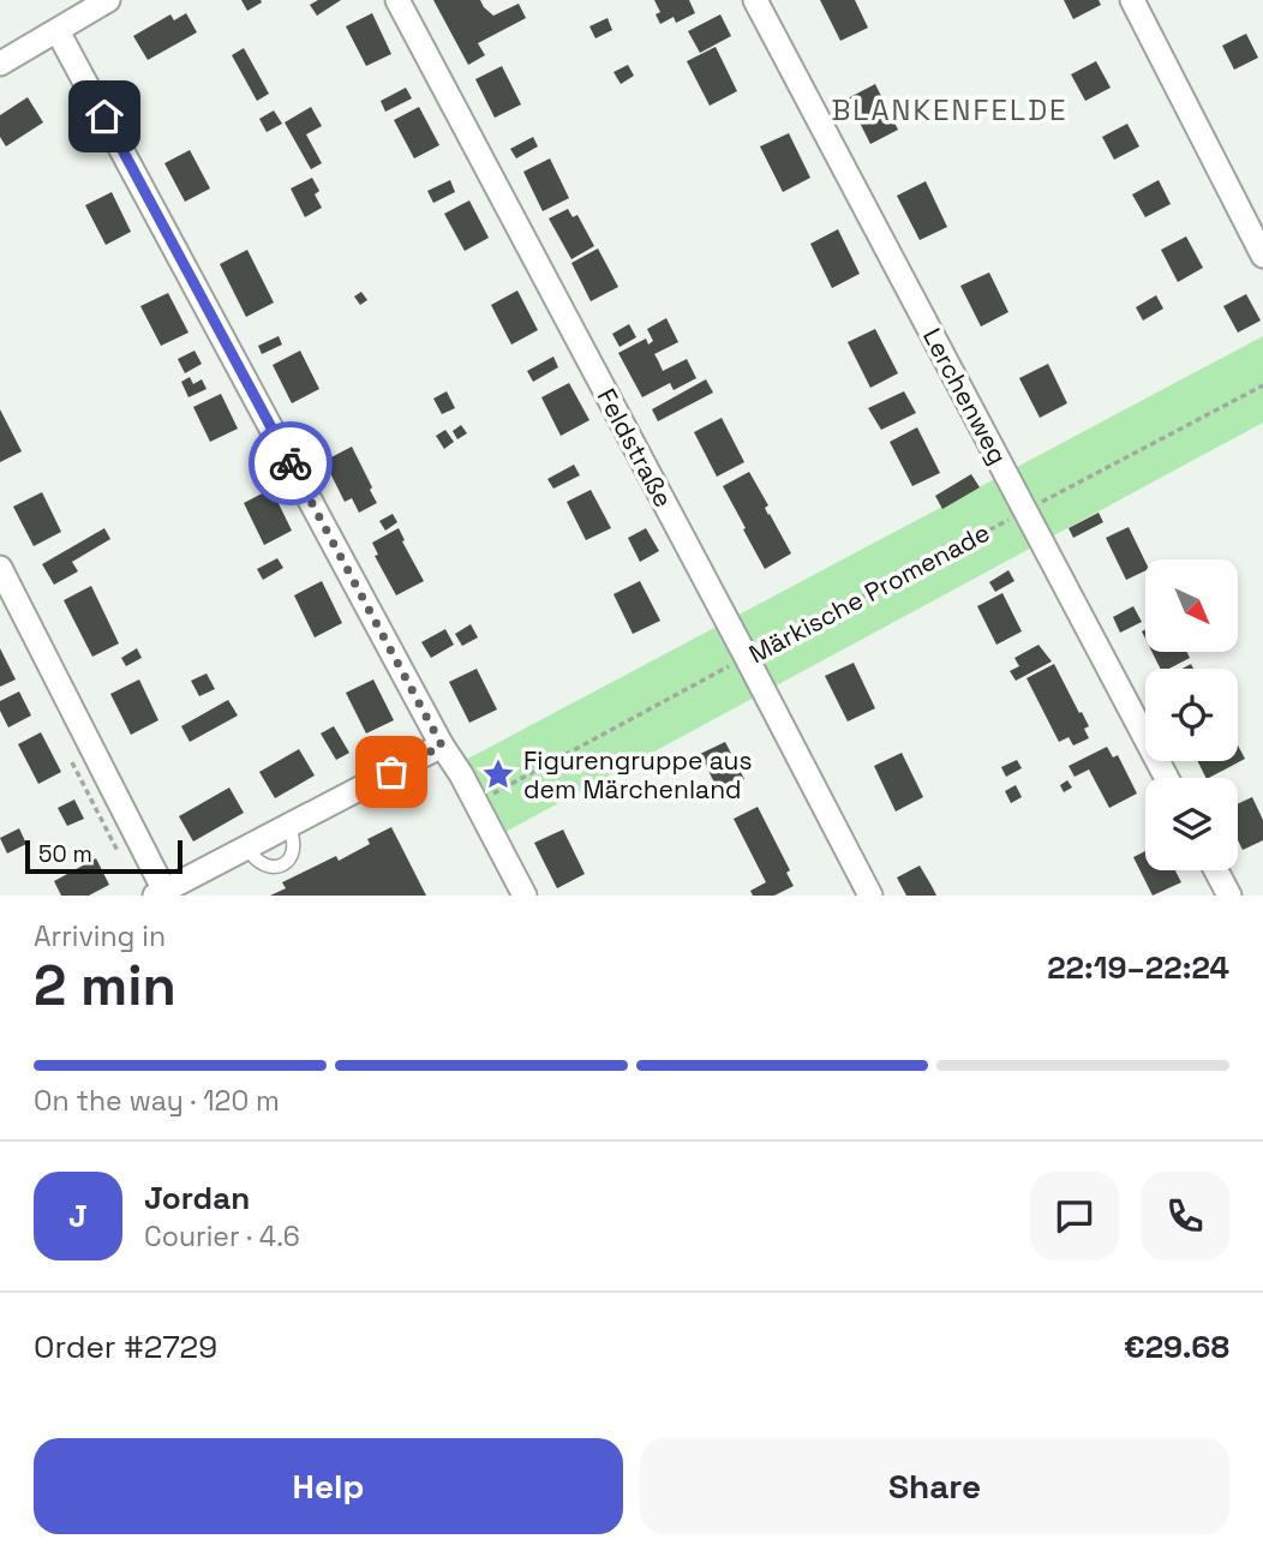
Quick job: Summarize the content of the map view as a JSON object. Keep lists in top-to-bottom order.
{
  "streets": {
    "street": ["Lerchenweg", "Feldstraße"],
    "path": ["Märkische Promenade"]
  },
  "crossings": [
    ["Lerchenweg", "Märkische Promenade"],
    ["Feldstraße", "Märkische Promenade"]
  ],
  "districts": ["BLANKENFELDE"],
  "places": {
    "place": ["Figurengruppe aus dem Märchenland"]
  },
  "scale_bar": "50 m",
  "north": "bottom right",
  "page": {
    "scale": "50 m",
    "heading": ["2 min", "Arriving in", "22:19–22:24"],
    "panel": [
      "Jordan",
      "Courier · 4.6",
      "Order #2729",
      "€29.68"
    ],
    "bar": "On the way · 120 m",
    "round": "J",
    "buttons": ["Help", "Share"]
  }
}
